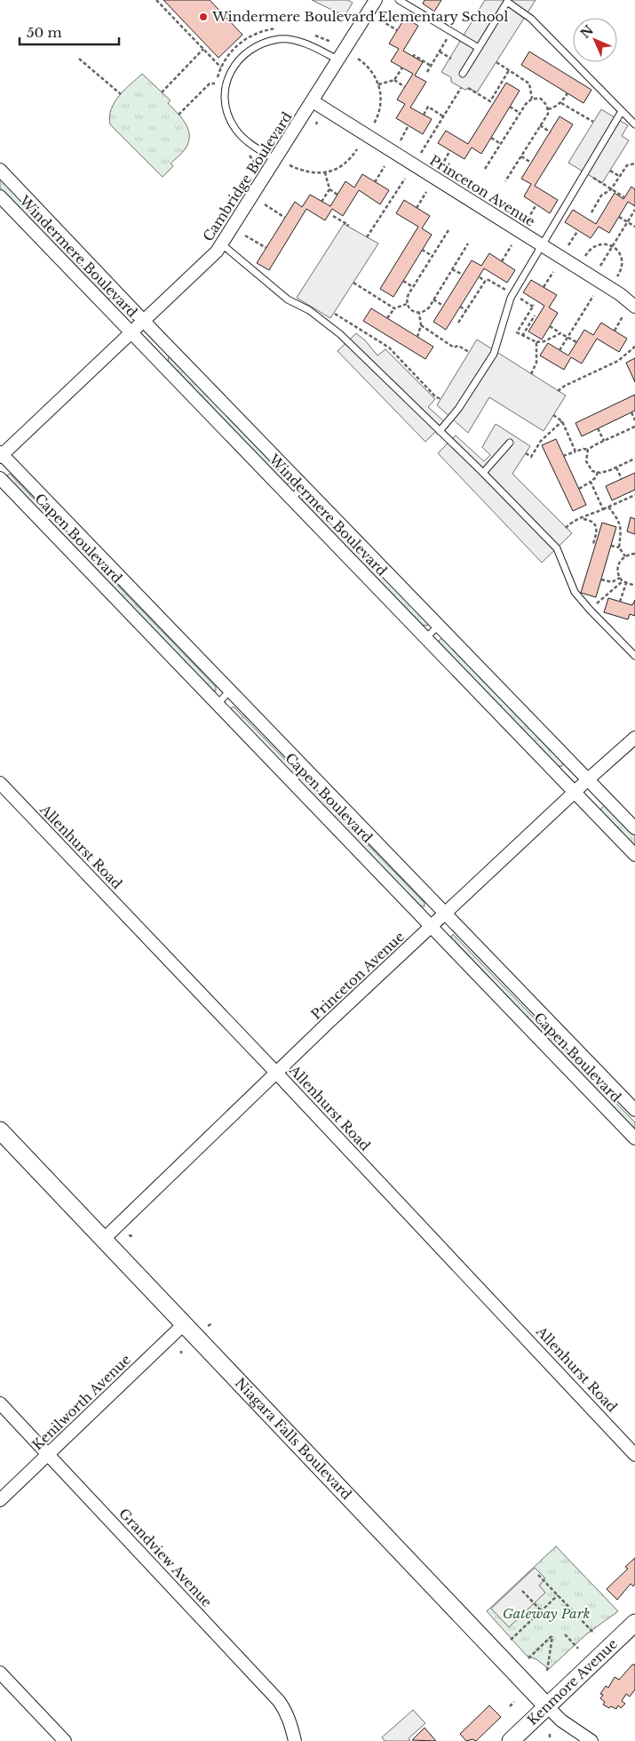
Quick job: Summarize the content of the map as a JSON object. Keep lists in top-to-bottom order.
{
  "streets": {
    "main road": ["Niagara Falls Boulevard", "Kenmore Avenue"],
    "street": [
      "Cambridge Boulevard",
      "Princeton Avenue",
      "Windermere Boulevard",
      "Capen Boulevard",
      "Allenhurst Road",
      "Kenilworth Avenue",
      "Grandview Avenue"
    ]
  },
  "crossings": [
    ["Cambridge Boulevard", "Princeton Avenue"],
    ["Cambridge Boulevard", "Windermere Boulevard"],
    ["Cambridge Boulevard", "Capen Boulevard"],
    ["Princeton Avenue", "Windermere Boulevard"],
    ["Princeton Avenue", "Capen Boulevard"],
    ["Princeton Avenue", "Allenhurst Road"],
    ["Princeton Avenue", "Niagara Falls Boulevard"],
    ["Kenilworth Avenue", "Niagara Falls Boulevard"],
    ["Kenilworth Avenue", "Grandview Avenue"],
    ["Niagara Falls Boulevard", "Kenmore Avenue"]
  ],
  "parks": ["Gateway Park"],
  "places": ["Windermere Boulevard Elementary School"],
  "scale_bar": "50 m",
  "north": "top left"
}
